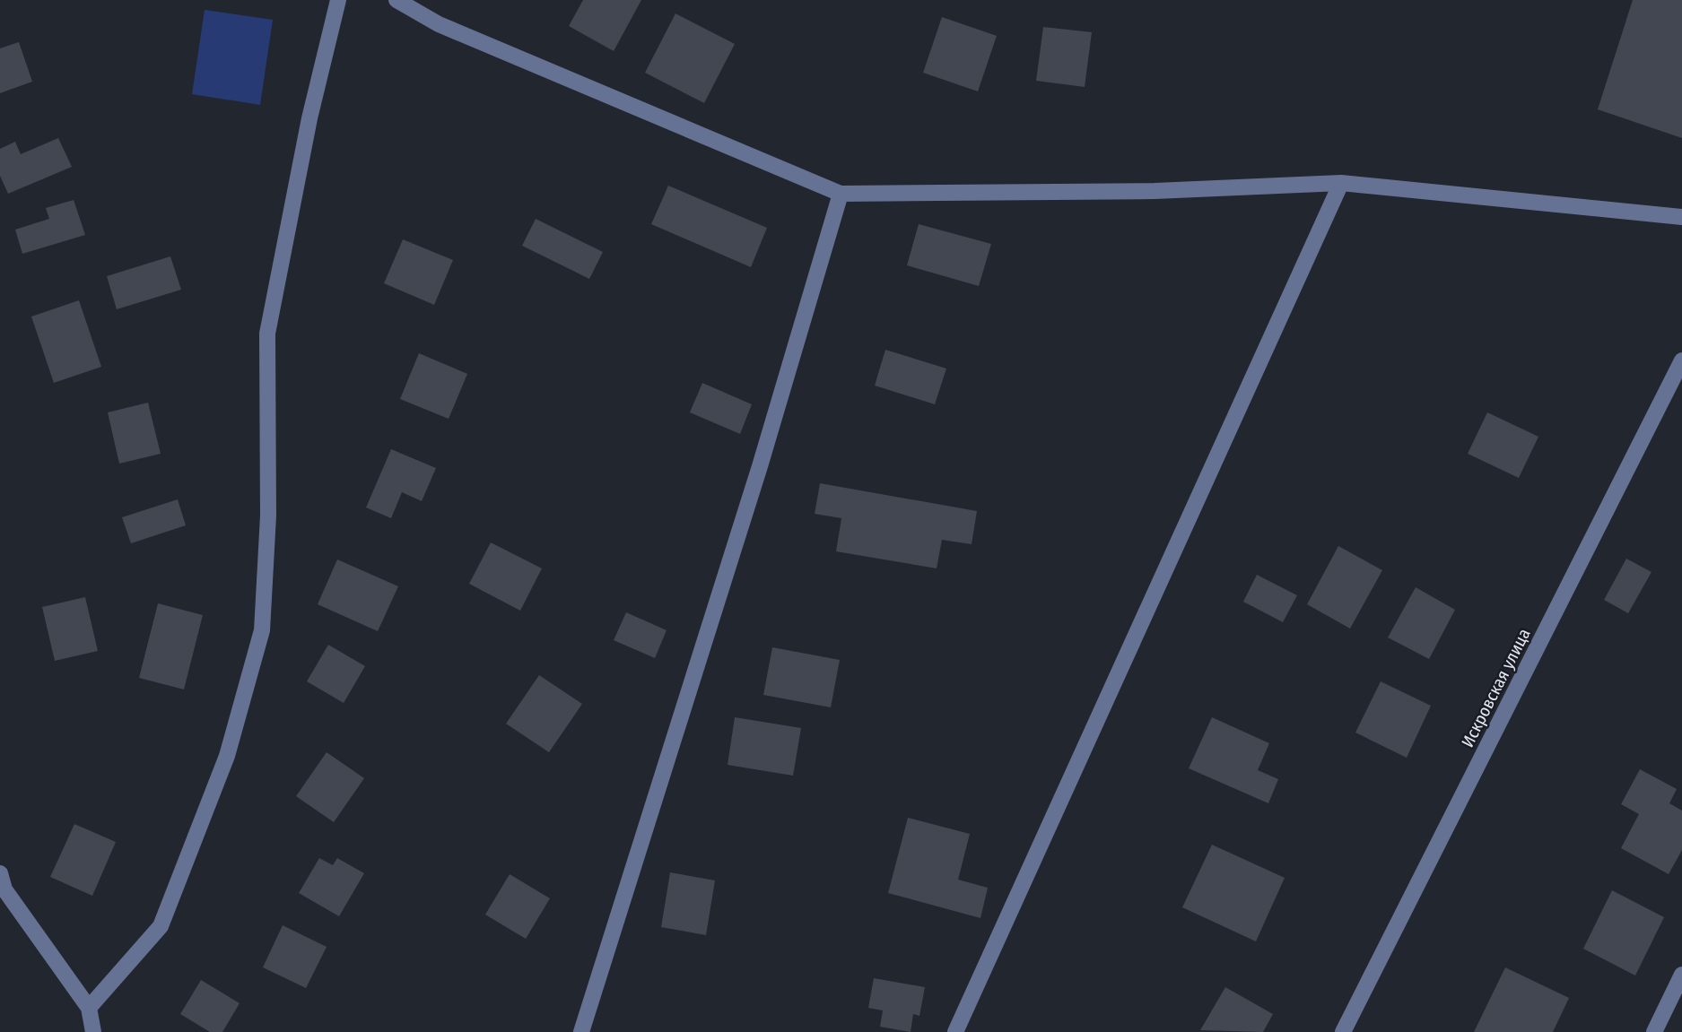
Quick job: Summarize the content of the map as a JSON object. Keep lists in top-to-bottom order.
{
  "streets": {
    "street": ["Искровская улица"]
  }
}
